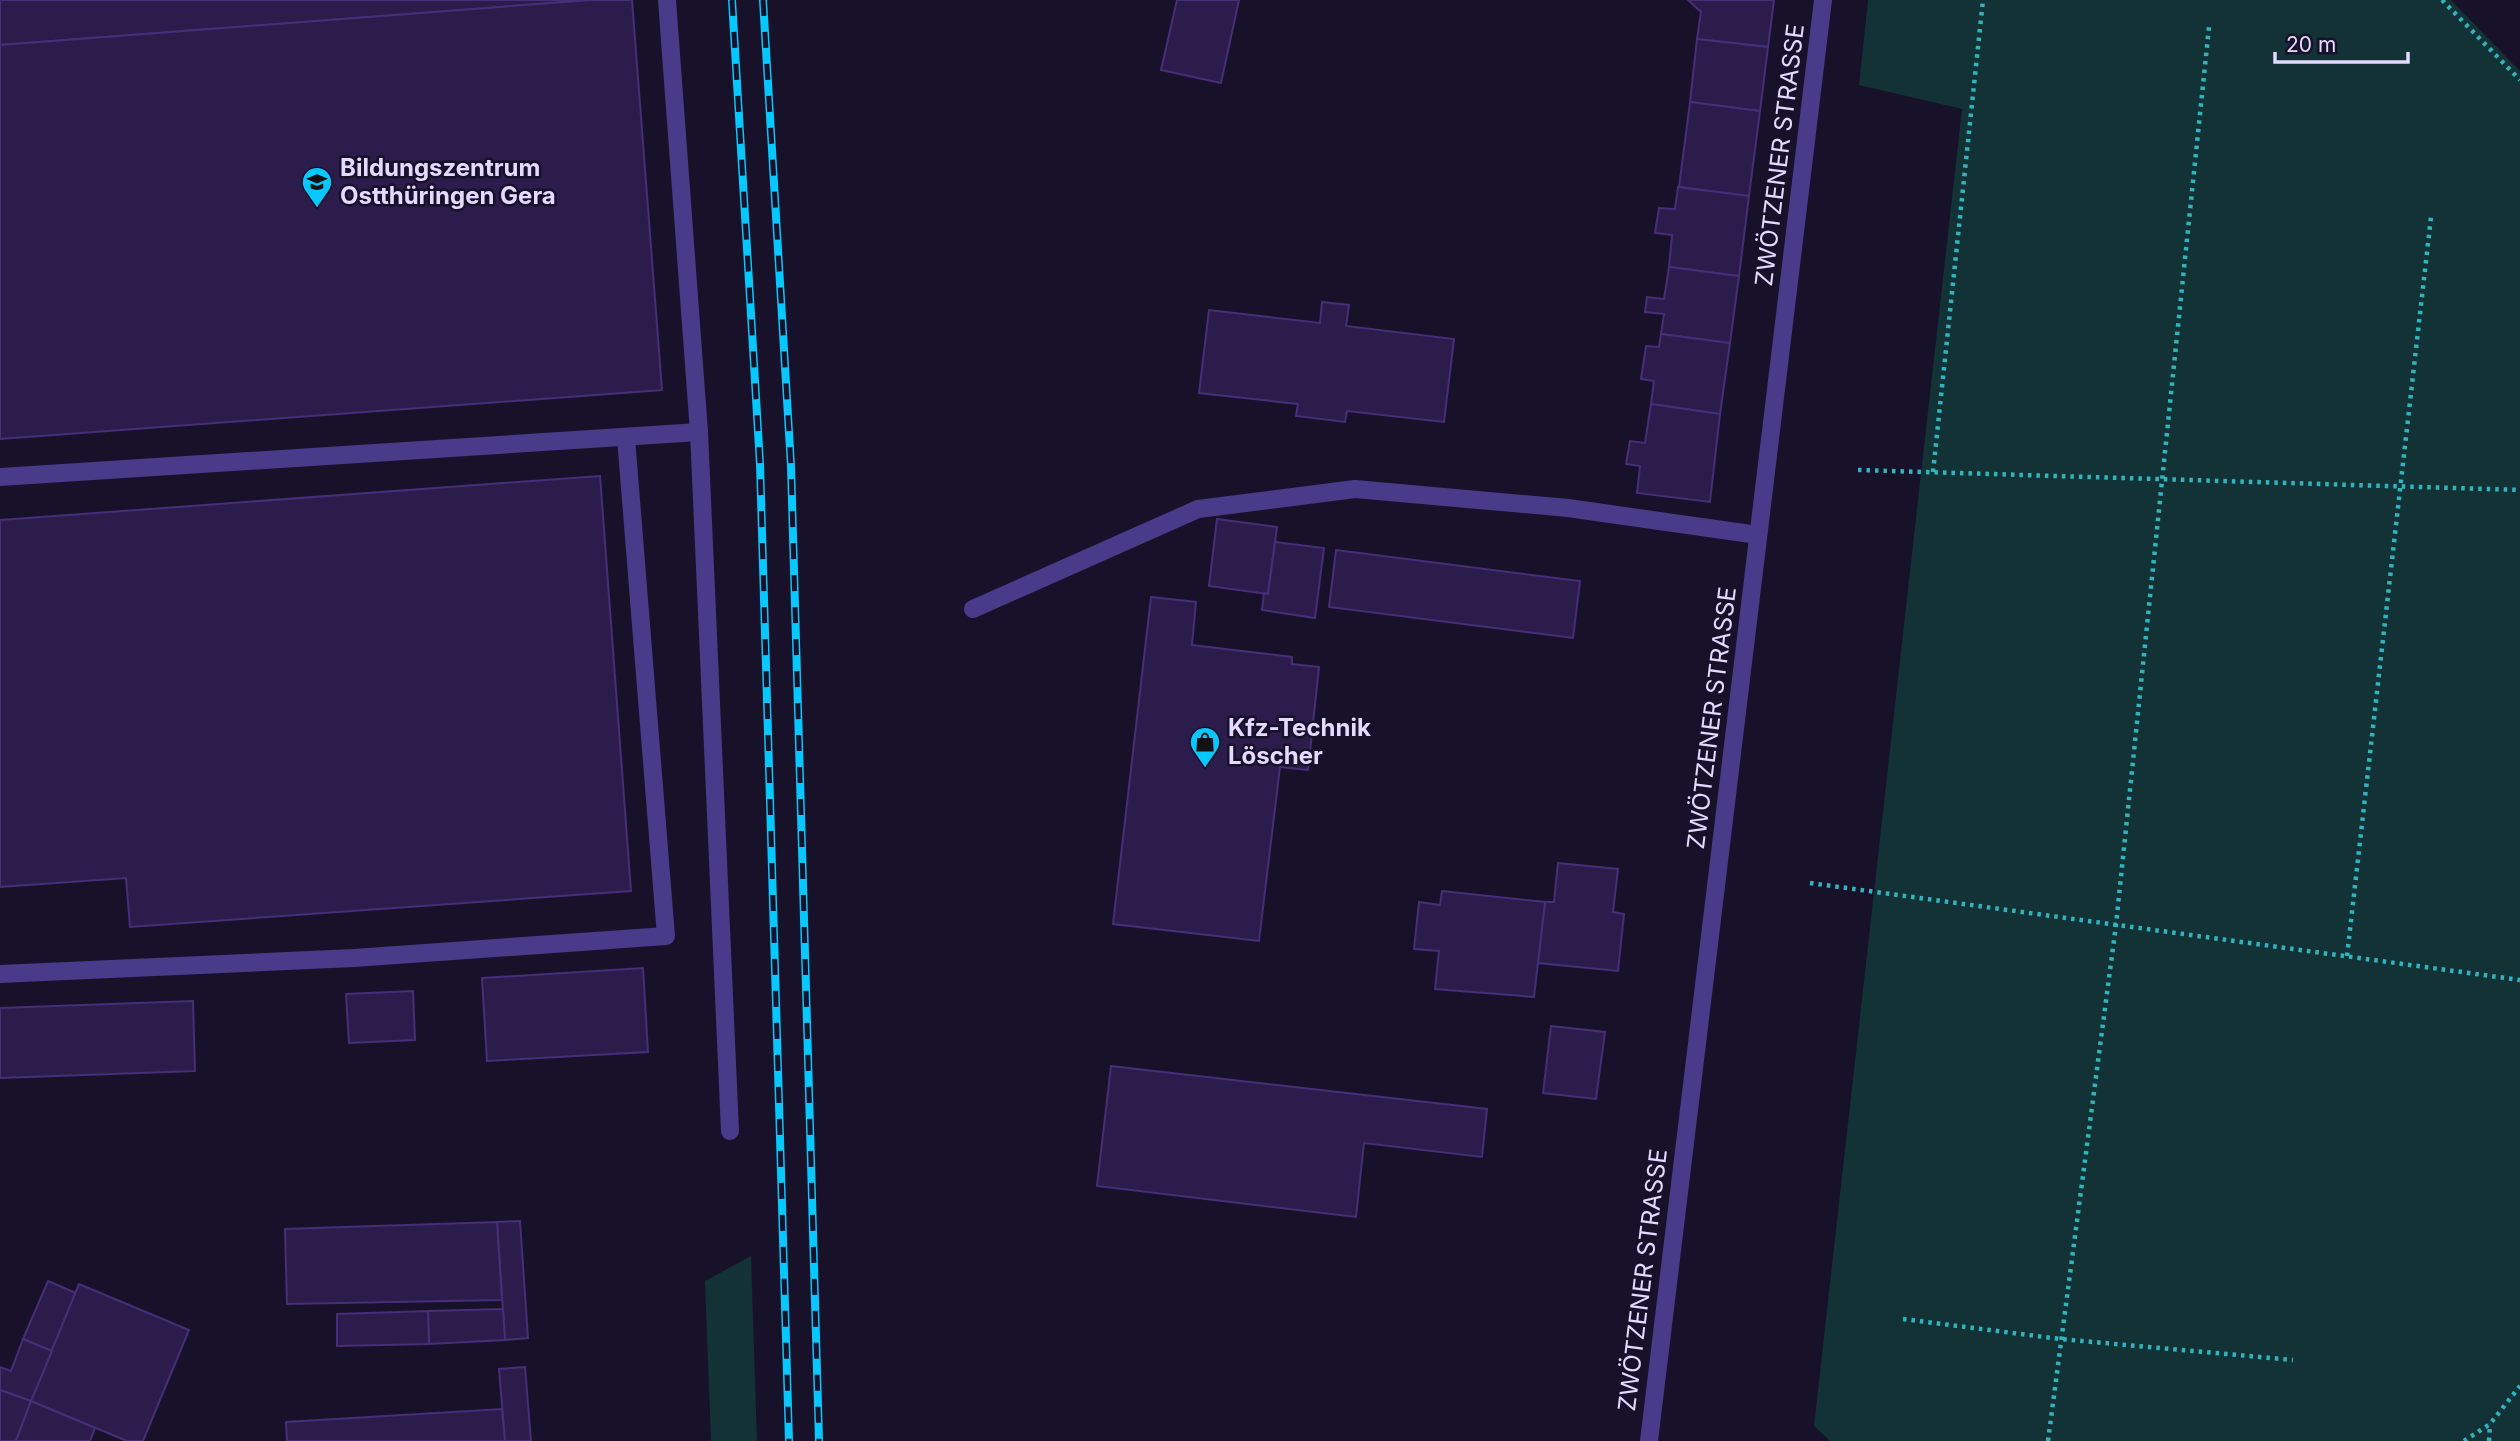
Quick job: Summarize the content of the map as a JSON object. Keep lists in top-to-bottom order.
{
  "streets": {
    "street": ["ZWÖTZENER STRASSE"]
  },
  "places": {
    "school or university": ["Bildungszentrum Ostthüringen Gera"],
    "shop": ["Kfz-Technik Löscher"]
  },
  "scale_bar": "20 m"
}
